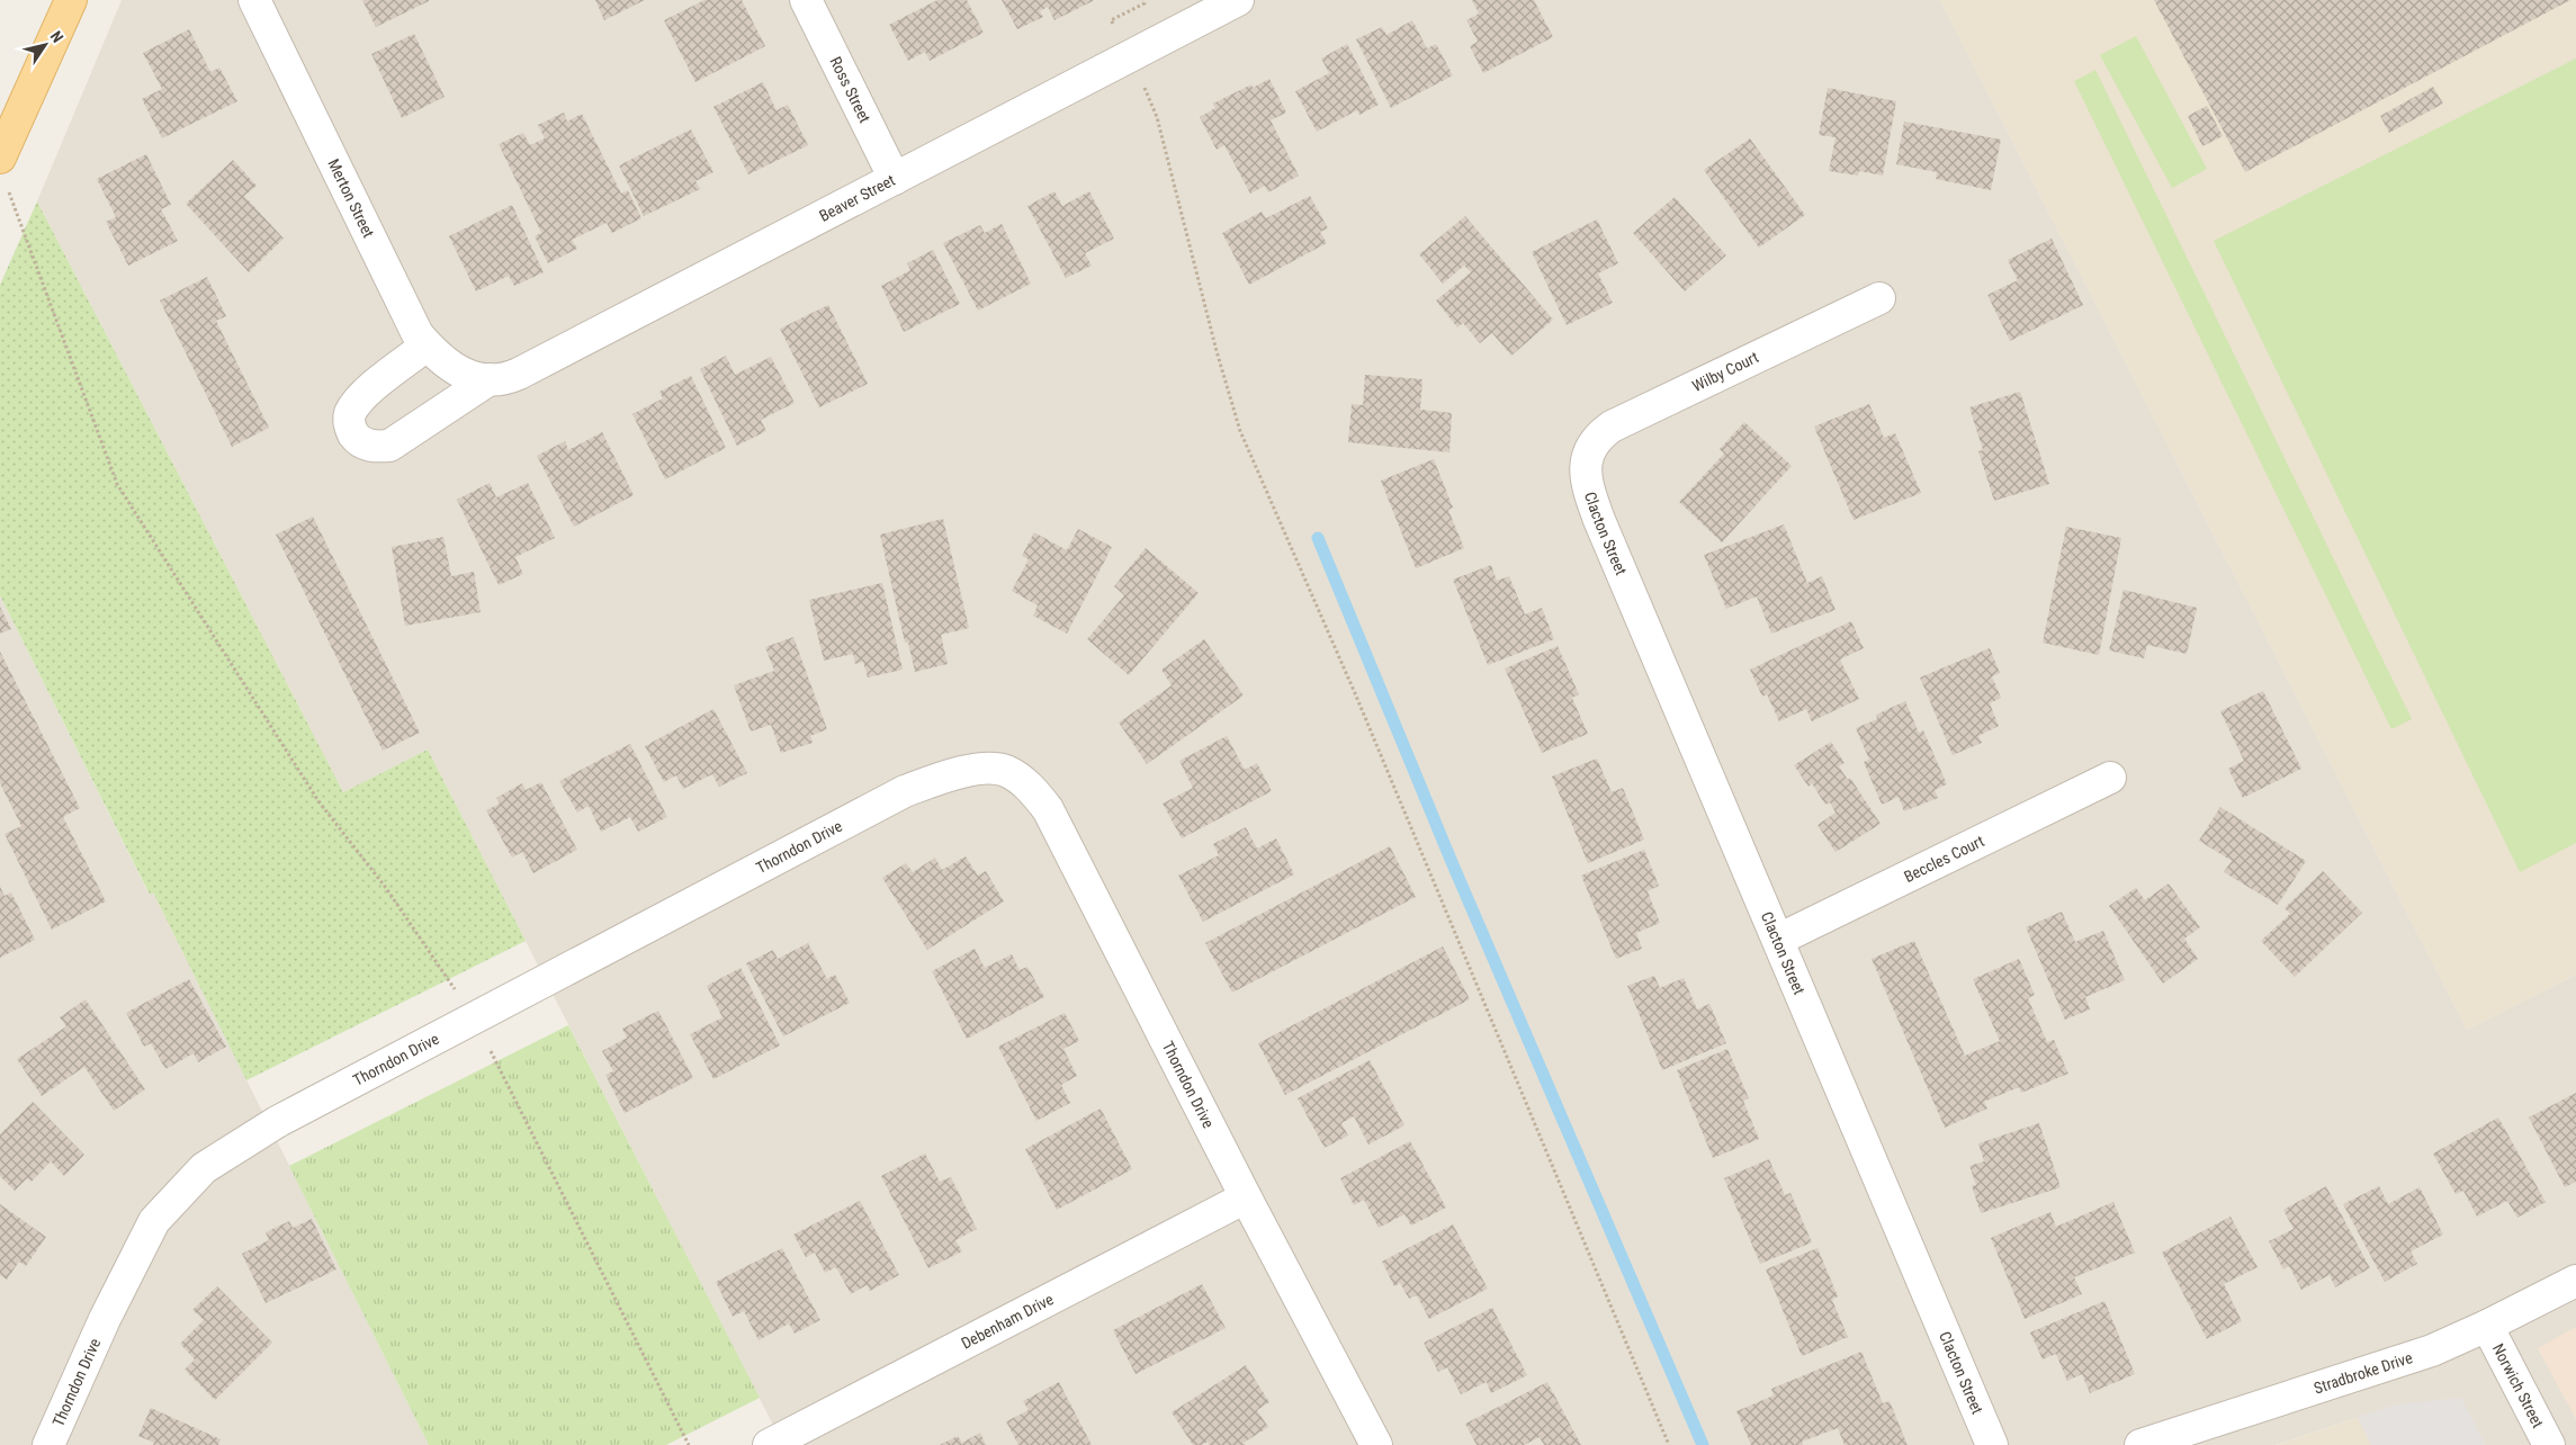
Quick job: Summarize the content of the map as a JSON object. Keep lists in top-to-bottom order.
{
  "streets": {
    "street": [
      "Ross Street",
      "Beaver Street",
      "Merton Street",
      "Wilby Court",
      "Clacton Street",
      "Thorndon Drive",
      "Beccles Court",
      "Debenham Drive",
      "Stradbroke Drive",
      "Norwich Street"
    ]
  },
  "crossings": [
    ["Ross Street", "Beaver Street"],
    ["Beaver Street", "Merton Street"],
    ["Wilby Court", "Clacton Street"],
    ["Clacton Street", "Beccles Court"],
    ["Thorndon Drive", "Debenham Drive"],
    ["Stradbroke Drive", "Norwich Street"]
  ],
  "north": "top right"
}
